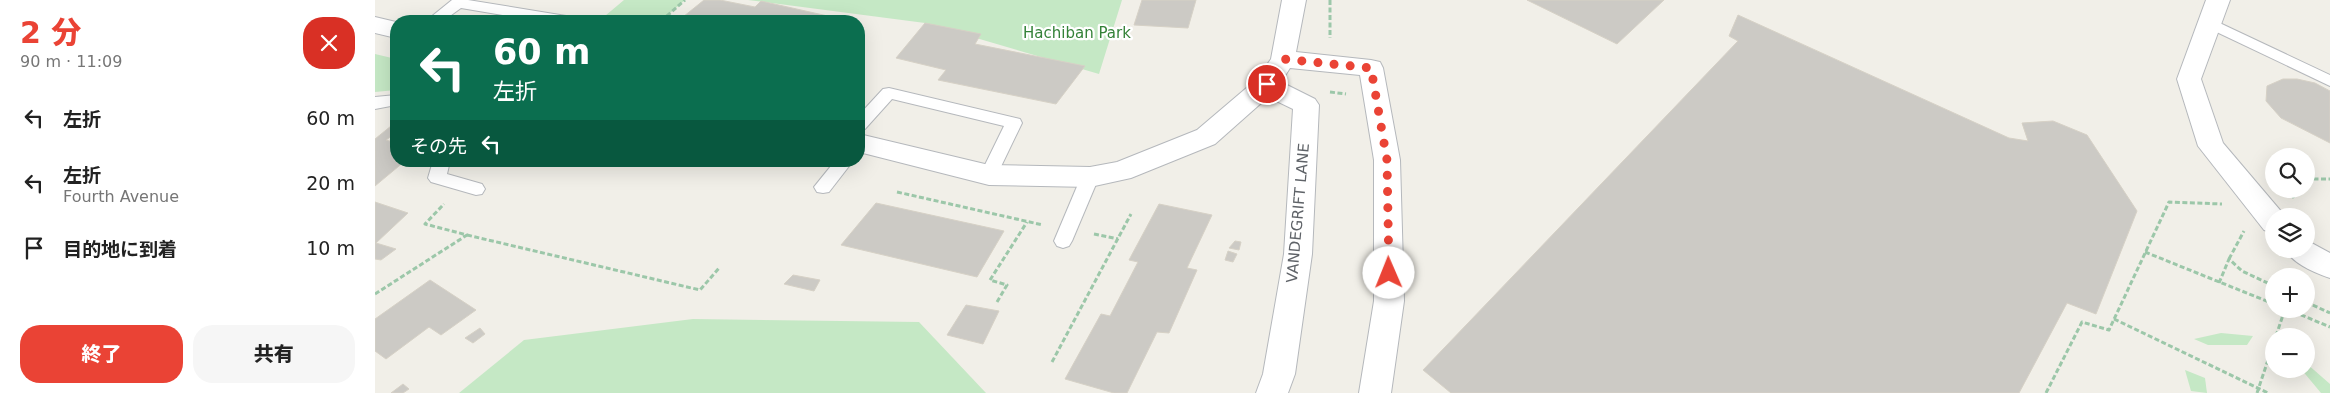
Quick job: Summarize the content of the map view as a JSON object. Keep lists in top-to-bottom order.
{
  "streets": {
    "street": ["VANDEGRIFT LANE"]
  },
  "parks": ["Hachiban Park"],
  "page": {
    "heading": ["2 分", "90 m · 11:09"],
    "turn": ["60 m", "左折"],
    "list": [
      {
        "name": "左折",
        "value": "60 m"
      },
      {
        "name": "左折",
        "note": "Fourth Avenue",
        "value": "20 m"
      },
      {
        "name": "目的地に到着",
        "value": "10 m"
      }
    ],
    "then": "その先",
    "map_buttons": ["+", "−"],
    "buttons": ["終了", "共有"]
  }
}
